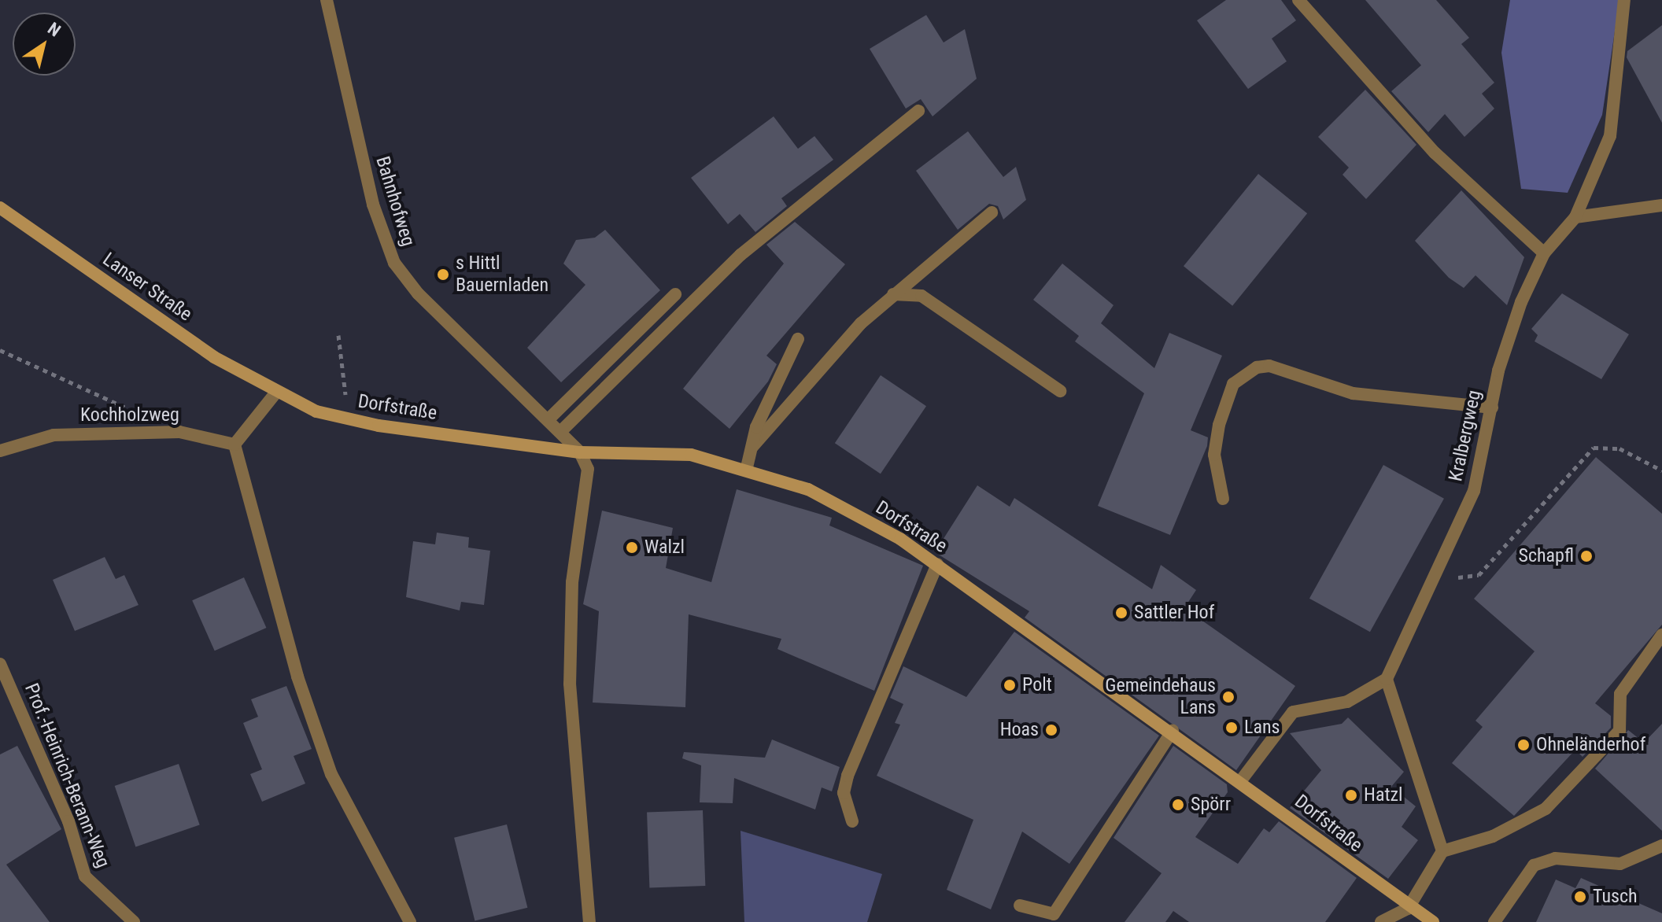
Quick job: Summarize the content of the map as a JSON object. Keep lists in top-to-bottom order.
{
  "streets": {
    "main road": ["Lanser Straße", "Dorfstraße"],
    "street": [
      "Bahnhofweg",
      "Kochholzweg",
      "Kralbergweg",
      "Prof.-Heinrich-Berann-Weg"
    ]
  },
  "crossings": [
    ["Bahnhofweg", "Dorfstraße"],
    ["Lanser Straße", "Dorfstraße"]
  ],
  "places": [
    "s Hittl Bauernladen",
    "Walzl",
    "Schapfl",
    "Sattler Hof",
    "Polt",
    "Gemeindehaus Lans",
    "Lans",
    "Hoas",
    "Ohneländerhof",
    "Hatzl",
    "Spörr",
    "Tusch"
  ],
  "north": "top right"
}
